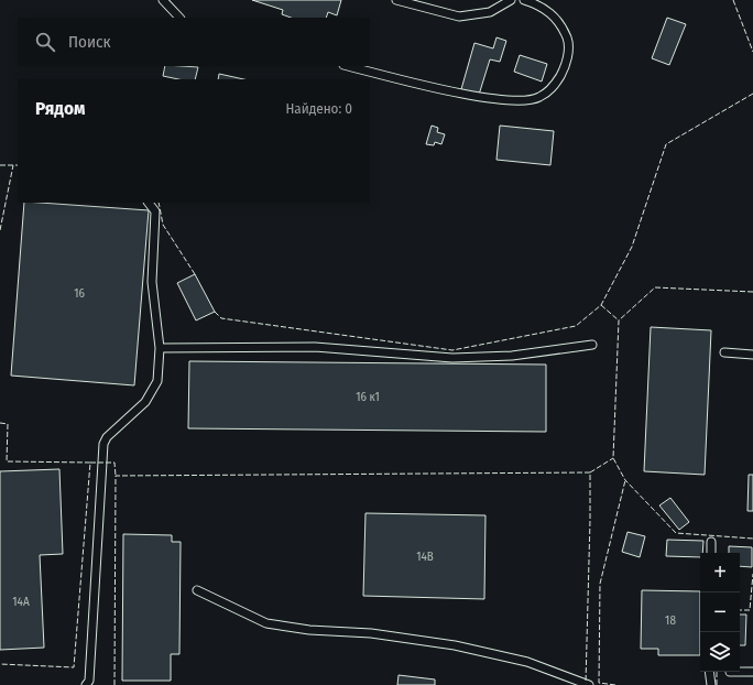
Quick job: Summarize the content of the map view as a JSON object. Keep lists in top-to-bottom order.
{
  "house_numbers": [
    "16",
    "16 к1",
    "14В",
    "14А",
    "18"
  ],
  "page": {
    "search": "Поиск",
    "heading": ["Рядом", "Найдено: 0"],
    "map_buttons": ["+", "−"]
  }
}
